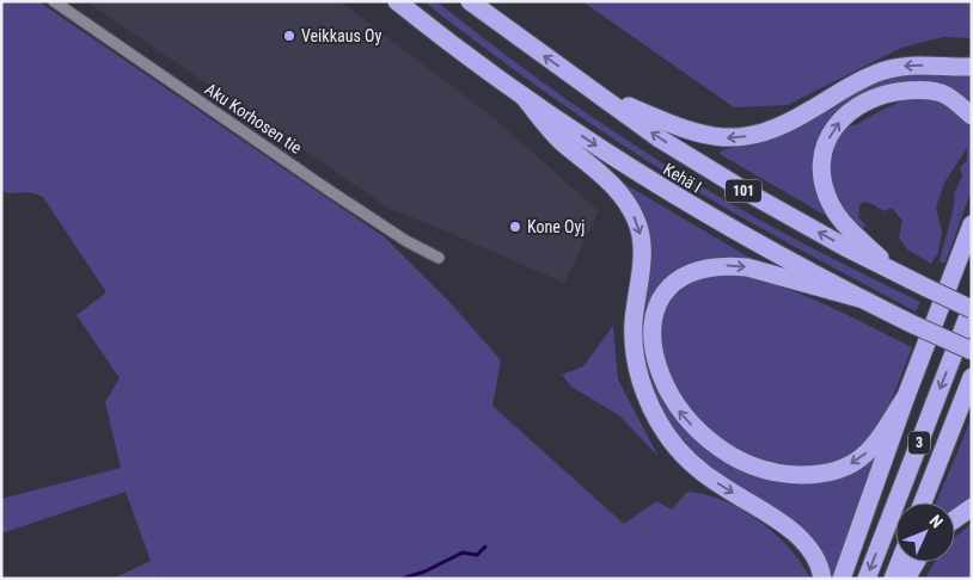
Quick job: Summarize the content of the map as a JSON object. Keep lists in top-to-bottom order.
{
  "streets": {
    "highway": ["Kehä I", "101", "3"],
    "street": ["Aku Korhosen tie"]
  },
  "crossings": [
    ["Kehä I", "3"]
  ],
  "places": ["Veikkaus Oy", "Kone Oyj"],
  "north": "top right"
}
